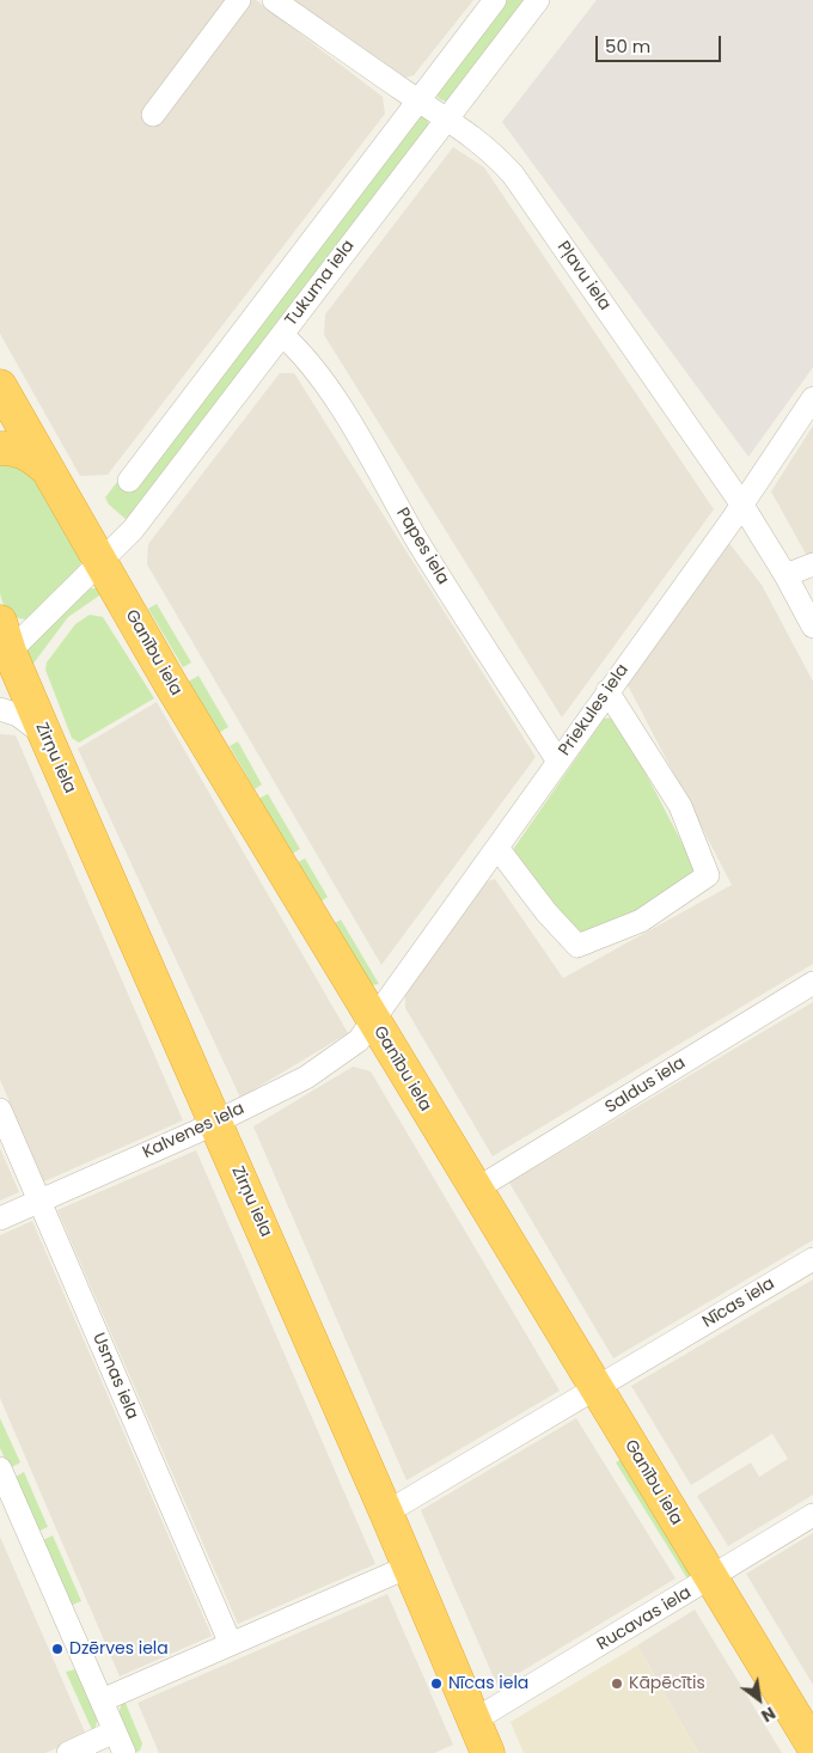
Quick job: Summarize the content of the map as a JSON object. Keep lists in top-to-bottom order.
{
  "streets": {
    "highway": ["Ganību iela", "Zirņu iela"],
    "street": [
      "Pļavu iela",
      "Tukuma iela",
      "Papes iela",
      "Priekules iela",
      "Saldus iela",
      "Kalvenes iela",
      "Nīcas iela",
      "Usmas iela",
      "Rucavas iela"
    ]
  },
  "crossings": [
    ["Pļavu iela", "Tukuma iela"],
    ["Pļavu iela", "Priekules iela"],
    ["Tukuma iela", "Papes iela"],
    ["Tukuma iela", "Ganību iela"],
    ["Tukuma iela", "Zirņu iela"],
    ["Papes iela", "Priekules iela"],
    ["Ganību iela", "Priekules iela"],
    ["Ganību iela", "Saldus iela"],
    ["Ganību iela", "Kalvenes iela"],
    ["Ganību iela", "Nīcas iela"],
    ["Ganību iela", "Rucavas iela"],
    ["Priekules iela", "Kalvenes iela"],
    ["Zirņu iela", "Kalvenes iela"],
    ["Zirņu iela", "Nīcas iela"],
    ["Zirņu iela", "Rucavas iela"],
    ["Kalvenes iela", "Usmas iela"]
  ],
  "places": ["Dzērves iela", "Nīcas iela", "Kāpēcītis"],
  "scale_bar": "50 m",
  "north": "bottom right"
}
